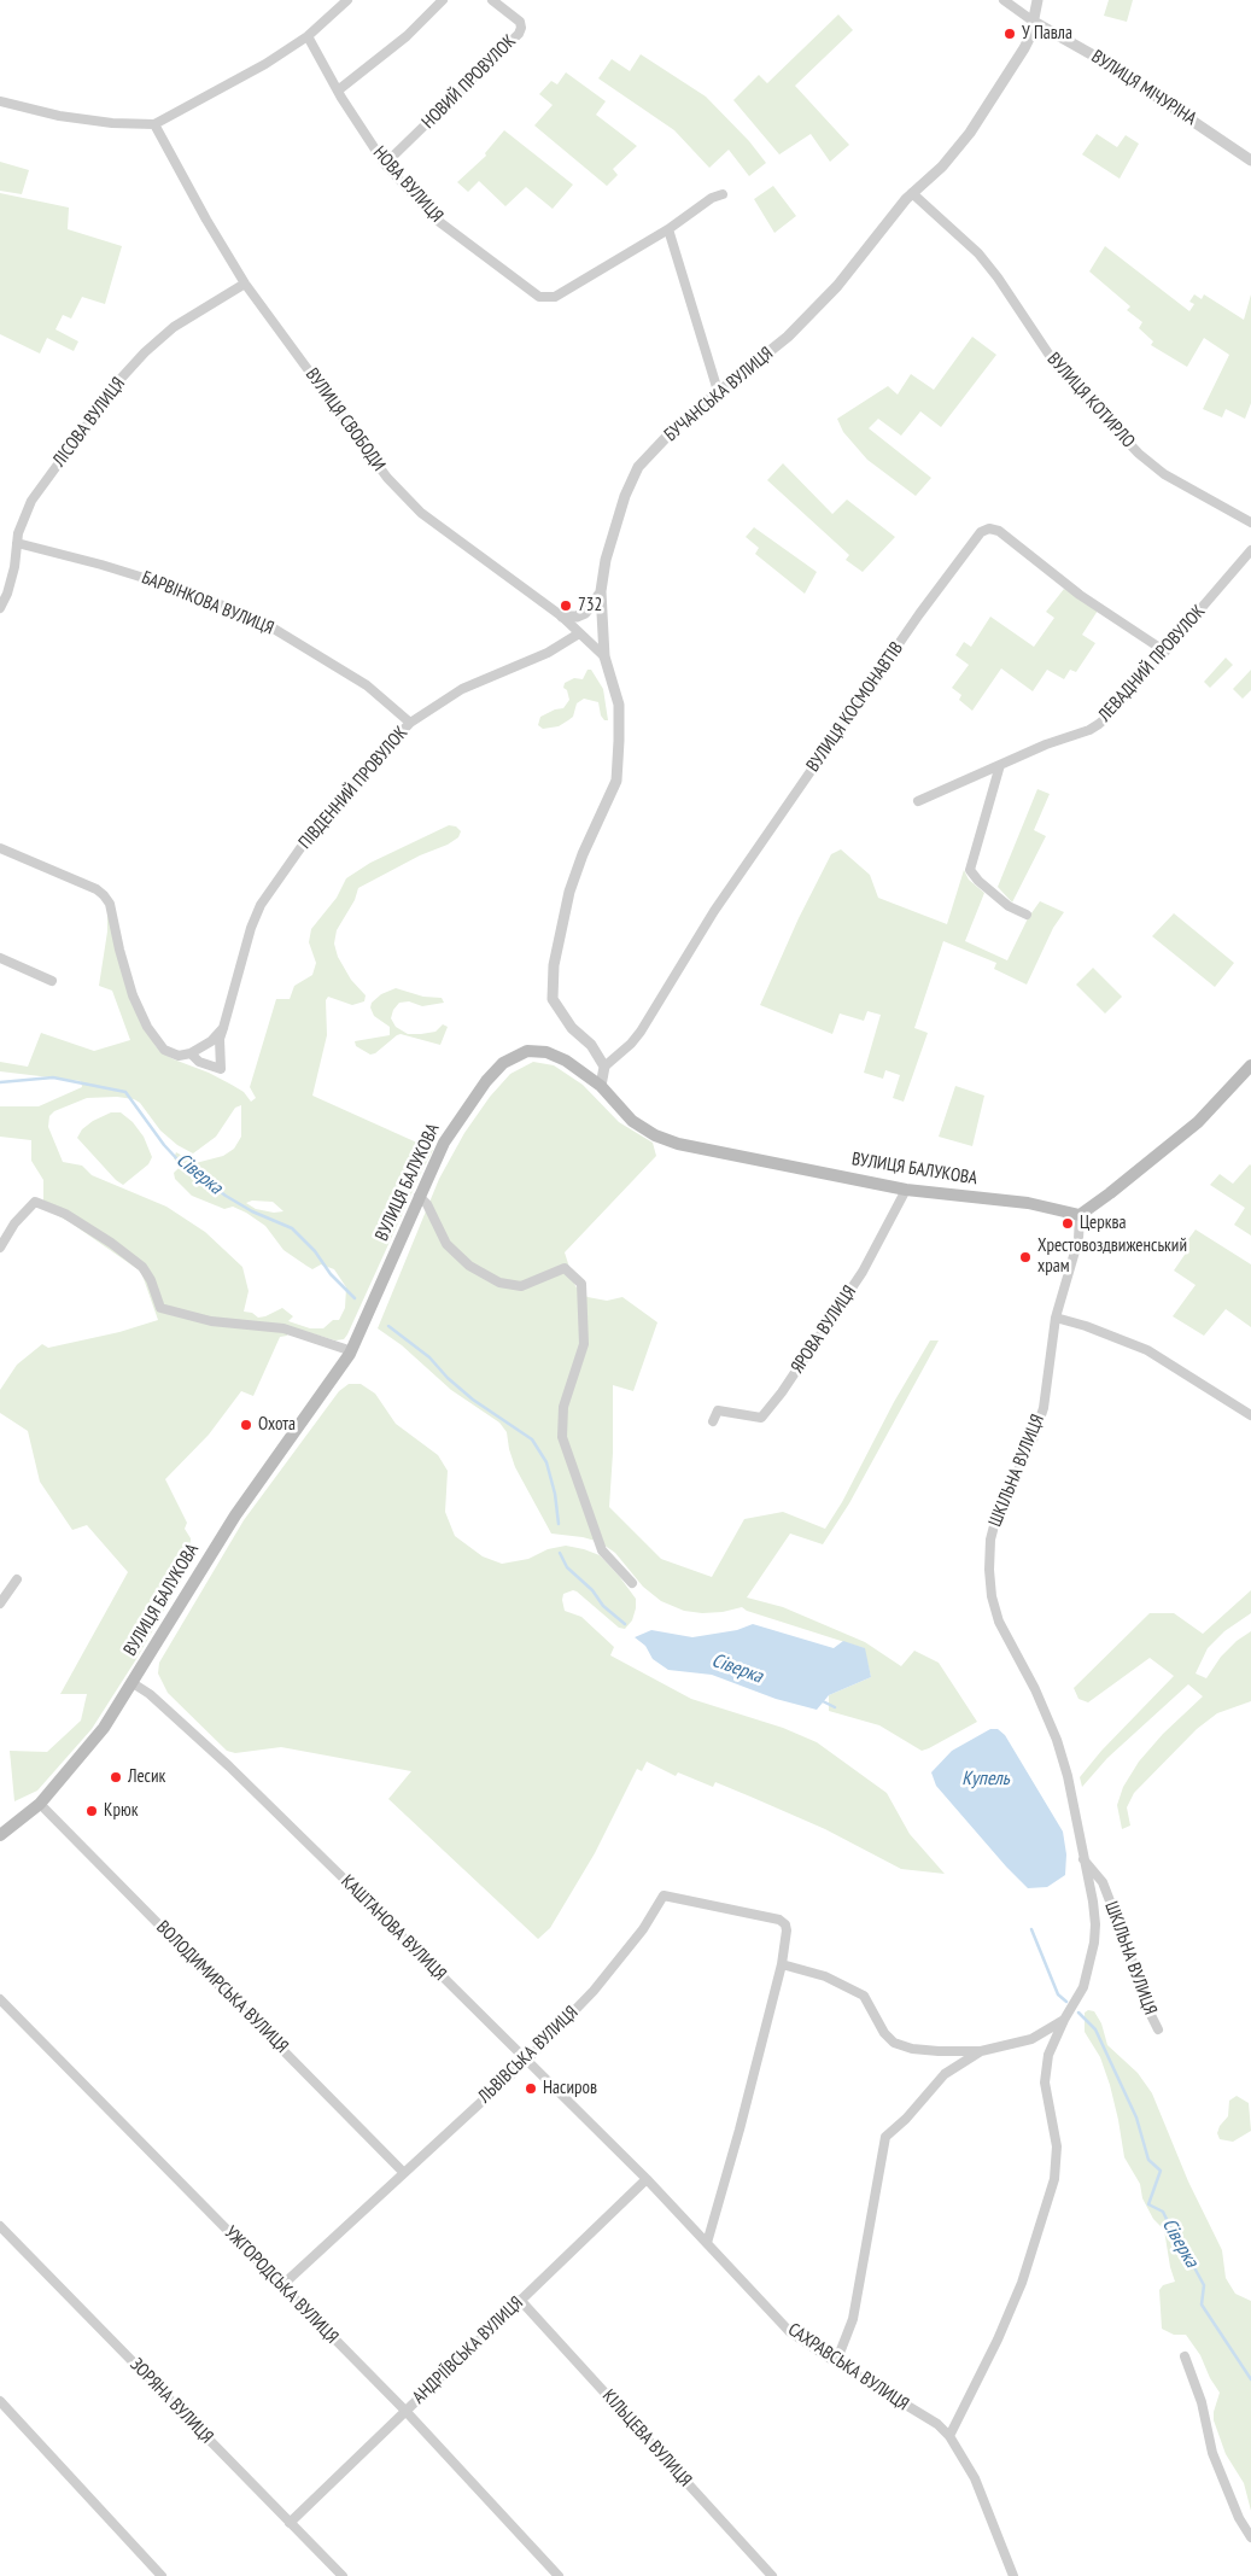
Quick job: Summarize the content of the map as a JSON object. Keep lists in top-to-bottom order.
{
  "streets": {
    "main road": ["ВУЛИЦЯ БАЛУКОВА"],
    "street": [
      "НОВИЙ ПРОВУЛОК",
      "ВУЛИЦЯ МІЧУРІНА",
      "НОВА ВУЛИЦЯ",
      "БУЧАНСЬКА ВУЛИЦЯ",
      "ВУЛИЦЯ КОТИРЛО",
      "ВУЛИЦЯ СВОБОДИ",
      "ЛІСОВА ВУЛИЦЯ",
      "БАРВІНКОВА ВУЛИЦЯ",
      "ЛЕВАДНИЙ ПРОВУЛОК",
      "ВУЛИЦЯ КОСМОНАВТІВ",
      "ПІВДЕННИЙ ПРОВУЛОК",
      "ЯРОВА ВУЛИЦЯ",
      "ШКІЛЬНА ВУЛИЦЯ",
      "КАШТАНОВА ВУЛИЦЯ",
      "ВОЛОДИМИРСЬКА ВУЛИЦЯ",
      "ЛЬВІВСЬКА ВУЛИЦЯ",
      "УЖГОРОДСЬКА ВУЛИЦЯ",
      "АНДРІЇВСЬКА ВУЛИЦЯ",
      "САХРАВСЬКА ВУЛИЦЯ",
      "ЗОРЯНА ВУЛИЦЯ",
      "КІЛЬЦЕВА ВУЛИЦЯ"
    ]
  },
  "crossings": [
    ["НОВИЙ ПРОВУЛОК", "НОВА ВУЛИЦЯ"],
    ["ВУЛИЦЯ МІЧУРІНА", "БУЧАНСЬКА ВУЛИЦЯ"],
    ["БУЧАНСЬКА ВУЛИЦЯ", "ВУЛИЦЯ КОТИРЛО"],
    ["БУЧАНСЬКА ВУЛИЦЯ", "ВУЛИЦЯ СВОБОДИ"],
    ["БУЧАНСЬКА ВУЛИЦЯ", "ВУЛИЦЯ КОСМОНАВТІВ"],
    ["ВУЛИЦЯ СВОБОДИ", "ЛІСОВА ВУЛИЦЯ"],
    ["ВУЛИЦЯ СВОБОДИ", "ПІВДЕННИЙ ПРОВУЛОК"],
    ["ЛІСОВА ВУЛИЦЯ", "БАРВІНКОВА ВУЛИЦЯ"],
    ["БАРВІНКОВА ВУЛИЦЯ", "ПІВДЕННИЙ ПРОВУЛОК"],
    ["ЛЕВАДНИЙ ПРОВУЛОК", "ВУЛИЦЯ КОСМОНАВТІВ"],
    ["ВУЛИЦЯ БАЛУКОВА", "ЯРОВА ВУЛИЦЯ"],
    ["ВУЛИЦЯ БАЛУКОВА", "ШКІЛЬНА ВУЛИЦЯ"],
    ["ВУЛИЦЯ БАЛУКОВА", "КАШТАНОВА ВУЛИЦЯ"],
    ["ВУЛИЦЯ БАЛУКОВА", "ВОЛОДИМИРСЬКА ВУЛИЦЯ"],
    ["ШКІЛЬНА ВУЛИЦЯ", "ЛЬВІВСЬКА ВУЛИЦЯ"],
    ["КАШТАНОВА ВУЛИЦЯ", "ЛЬВІВСЬКА ВУЛИЦЯ"],
    ["КАШТАНОВА ВУЛИЦЯ", "АНДРІЇВСЬКА ВУЛИЦЯ"],
    ["КАШТАНОВА ВУЛИЦЯ", "САХРАВСЬКА ВУЛИЦЯ"],
    ["ВОЛОДИМИРСЬКА ВУЛИЦЯ", "ЛЬВІВСЬКА ВУЛИЦЯ"],
    ["ЛЬВІВСЬКА ВУЛИЦЯ", "УЖГОРОДСЬКА ВУЛИЦЯ"],
    ["УЖГОРОДСЬКА ВУЛИЦЯ", "АНДРІЇВСЬКА ВУЛИЦЯ"],
    ["АНДРІЇВСЬКА ВУЛИЦЯ", "САХРАВСЬКА ВУЛИЦЯ"],
    ["АНДРІЇВСЬКА ВУЛИЦЯ", "ЗОРЯНА ВУЛИЦЯ"],
    ["АНДРІЇВСЬКА ВУЛИЦЯ", "КІЛЬЦЕВА ВУЛИЦЯ"]
  ],
  "water": ["Сіверка", "Купель"],
  "places": [
    "У Павла",
    "732",
    "Церква",
    "Хрестовоздвиженський храм",
    "Охота",
    "Лесик",
    "Крюк",
    "Насиров"
  ]
}
